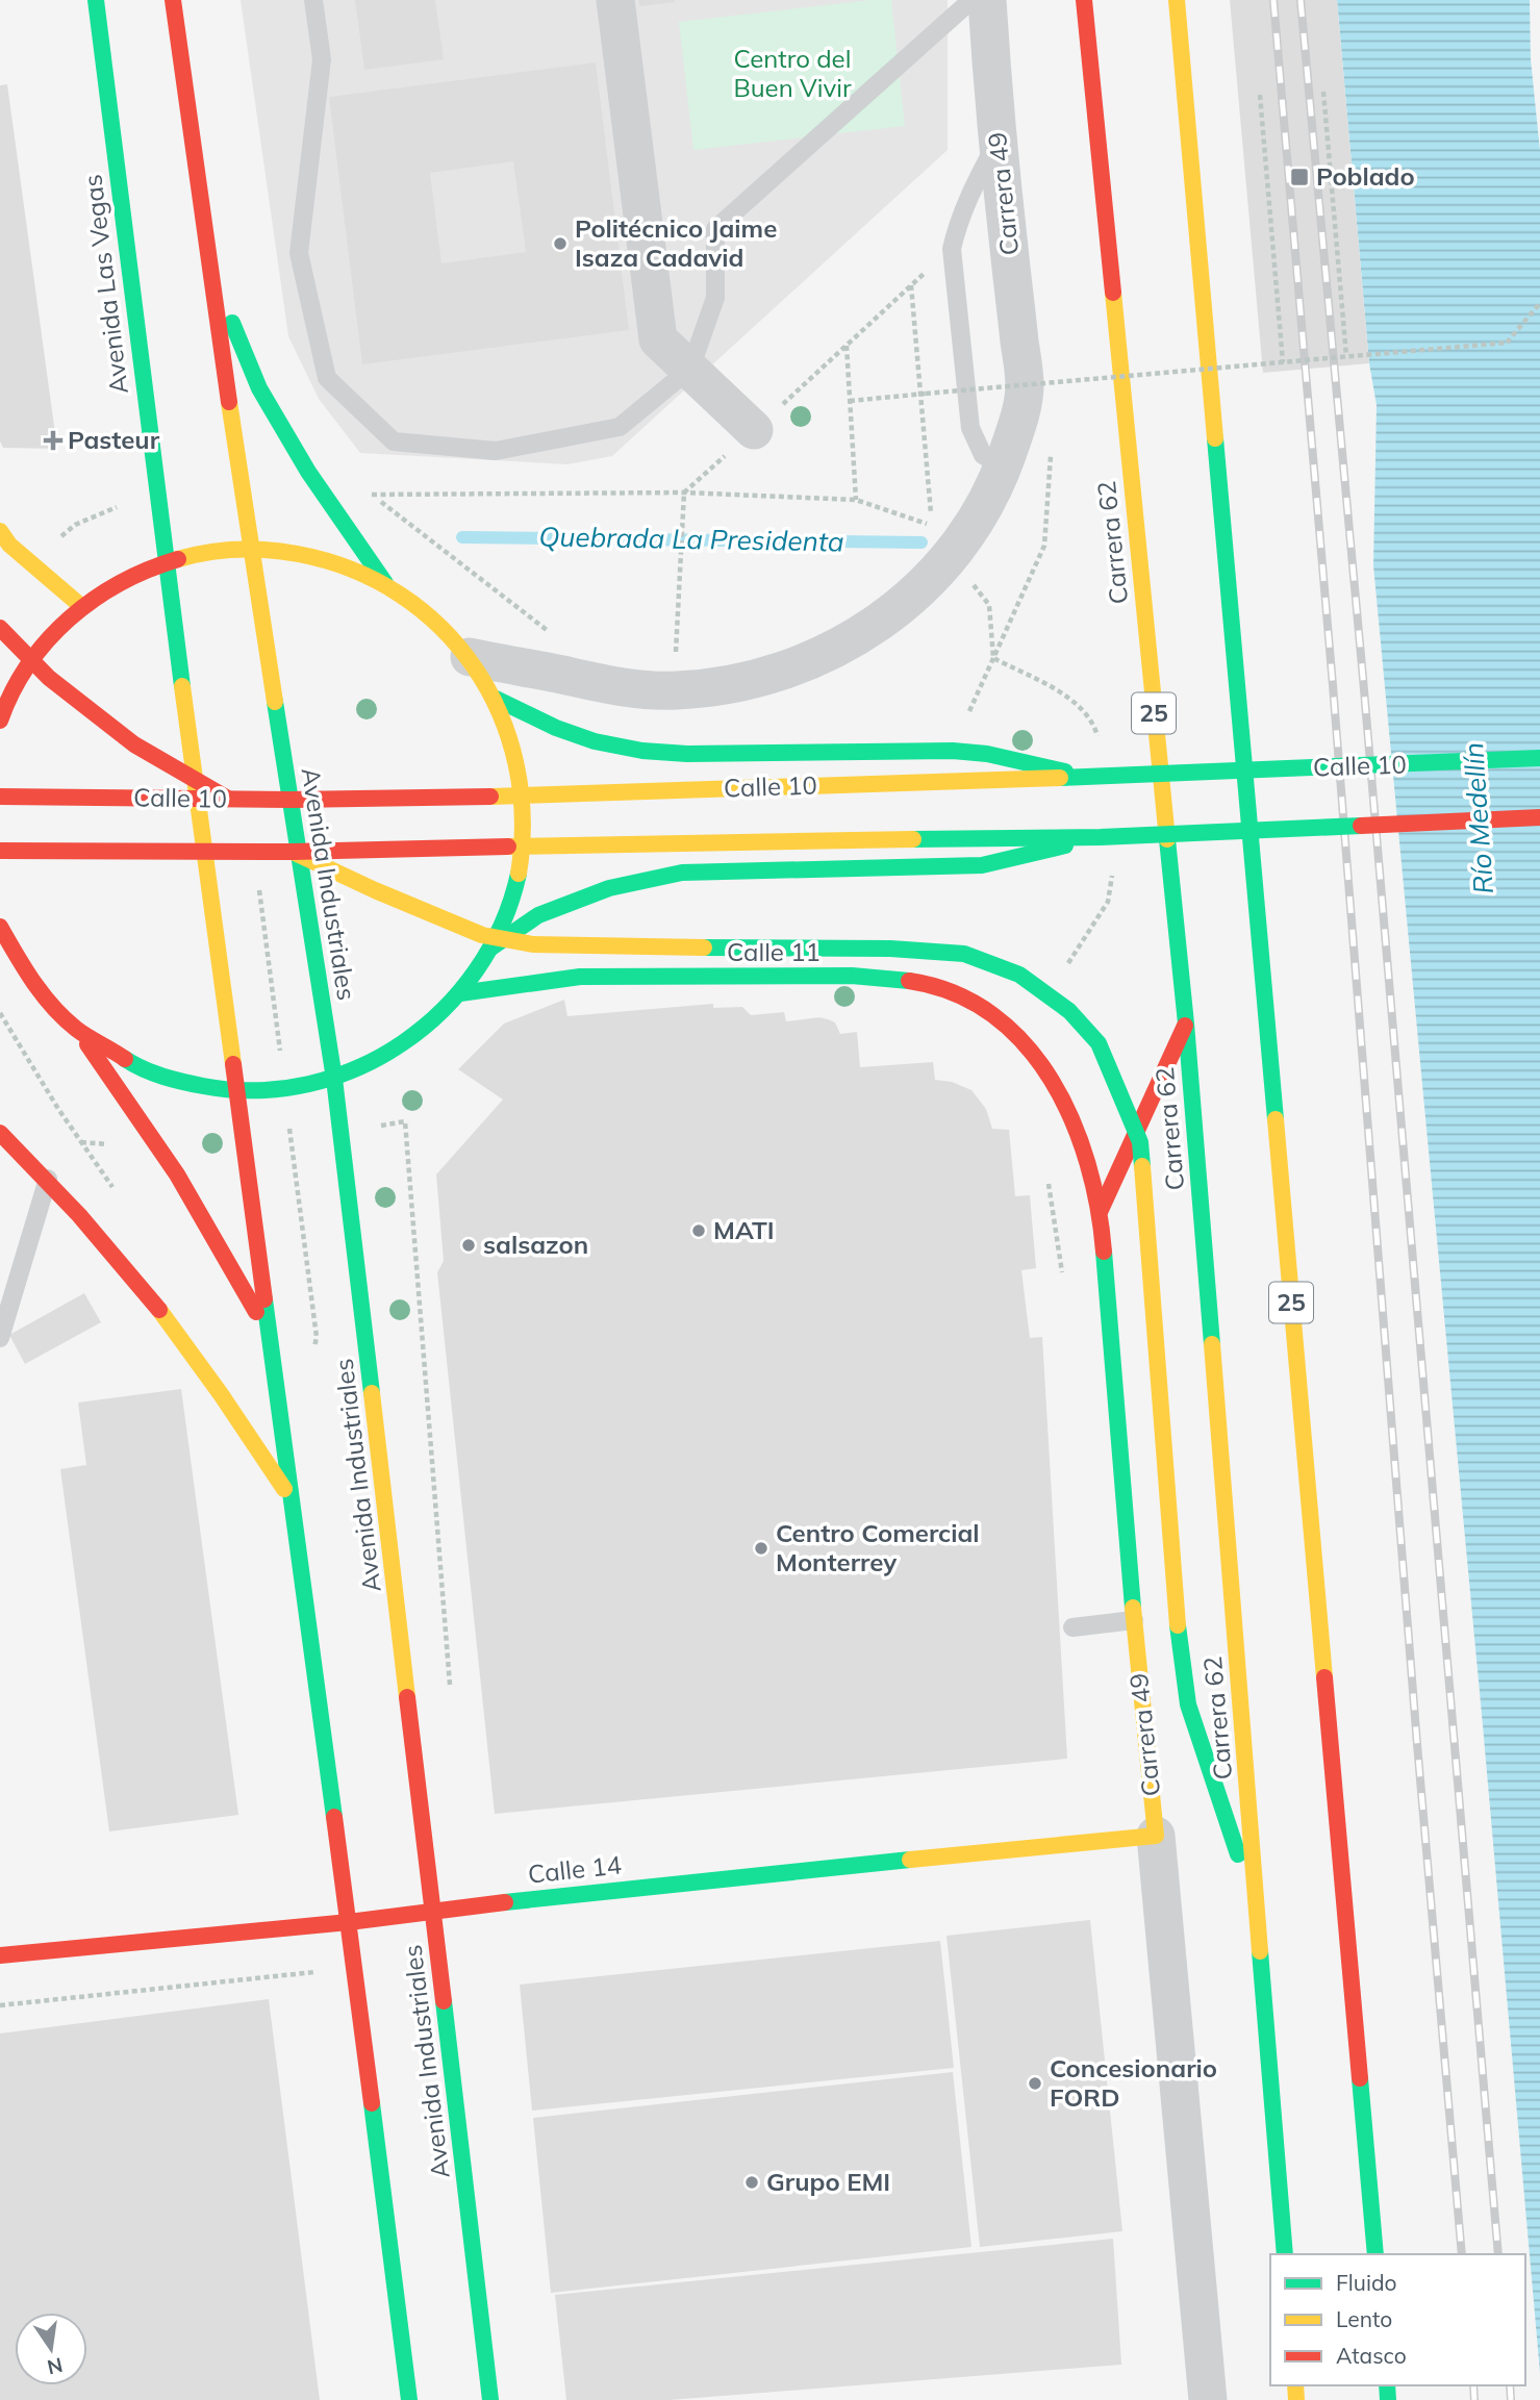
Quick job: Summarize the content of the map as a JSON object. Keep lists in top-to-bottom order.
{
  "streets": {
    "main road": [
      "Carrera 49",
      "Avenida Las Vegas",
      "Carrera 62",
      "25",
      "Calle 10",
      "Avenida Industriales",
      "Calle 11",
      "Calle 14"
    ]
  },
  "crossings": [
    ["Carrera 49", "Calle 11"],
    ["Carrera 49", "Calle 14"],
    ["Avenida Industriales", "Calle 14"]
  ],
  "water": ["Quebrada La Presidenta", "Río Medellín"],
  "parks": ["Centro del Buen Vivir"],
  "places": {
    "transit": ["Poblado"],
    "other": [
      "Politécnico Jaime Isaza Cadavid",
      "MATI",
      "salsazon",
      "Centro Comercial Monterrey",
      "Concesionario FORD",
      "Grupo EMI"
    ],
    "health": ["Pasteur"]
  },
  "legend": ["Fluido", "Lento", "Atasco"],
  "north": "bottom"
}
